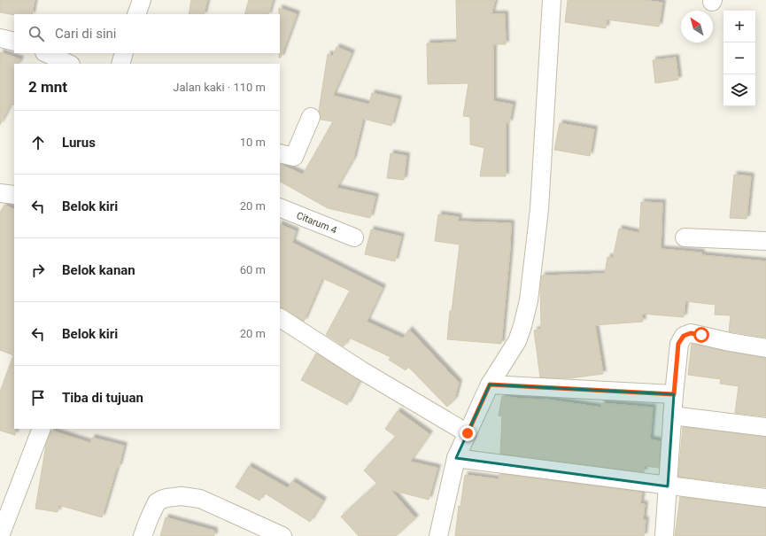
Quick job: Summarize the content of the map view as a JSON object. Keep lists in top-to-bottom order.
{
  "streets": {
    "street": ["Citarum 4"]
  },
  "north": "top left",
  "page": {
    "map_buttons": ["+", "−"],
    "search": "Cari di sini",
    "heading": ["2 mnt", "Jalan kaki · 110 m"],
    "list": [
      ["Lurus", "10 m"],
      ["Belok kiri", "20 m"],
      ["Belok kanan", "60 m"],
      ["Belok kiri", "20 m"],
      "Tiba di tujuan"
    ]
  }
}
